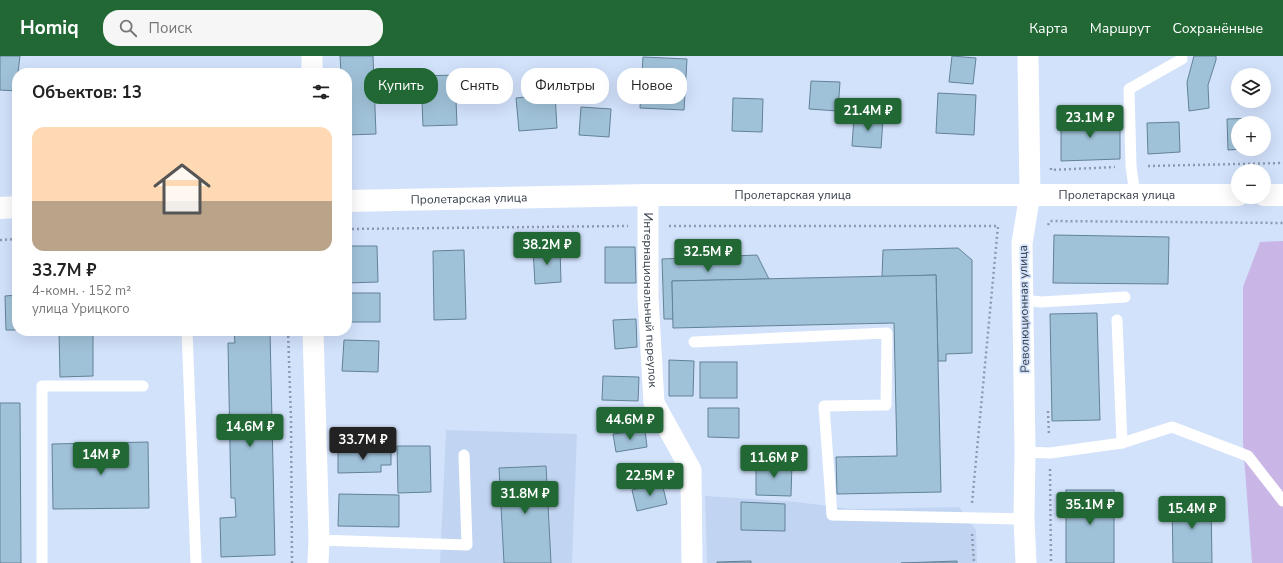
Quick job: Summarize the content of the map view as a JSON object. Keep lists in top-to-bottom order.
{
  "streets": {
    "main road": ["Пролетарская улица"],
    "street": ["Интернациональный переулок", "Революционная улица"]
  },
  "crossings": [
    ["Пролетарская улица", "Интернациональный переулок"],
    ["Пролетарская улица", "Революционная улица"]
  ],
  "page": {
    "header": "Homiq",
    "search": "Поиск",
    "nav": ["Карта", "Маршрут", "Сохранённые"],
    "map_buttons": ["+", "−"],
    "chip": [
      "Купить",
      "Снять",
      "Фильтры",
      "Новое"
    ],
    "heading": "Объектов: 13",
    "price": [
      "21.4M ₽",
      "23.1M ₽",
      "38.2M ₽",
      "32.5M ₽",
      "44.6M ₽",
      "14.6M ₽",
      "33.7M ₽",
      "14M ₽",
      "11.6M ₽",
      "22.5M ₽",
      "31.8M ₽",
      "35.1M ₽",
      "15.4M ₽"
    ],
    "list": [
      {
        "name": "33.7M ₽",
        "note": "4-комн. · 152 m² · улица Урицкого"
      }
    ]
  }
}
